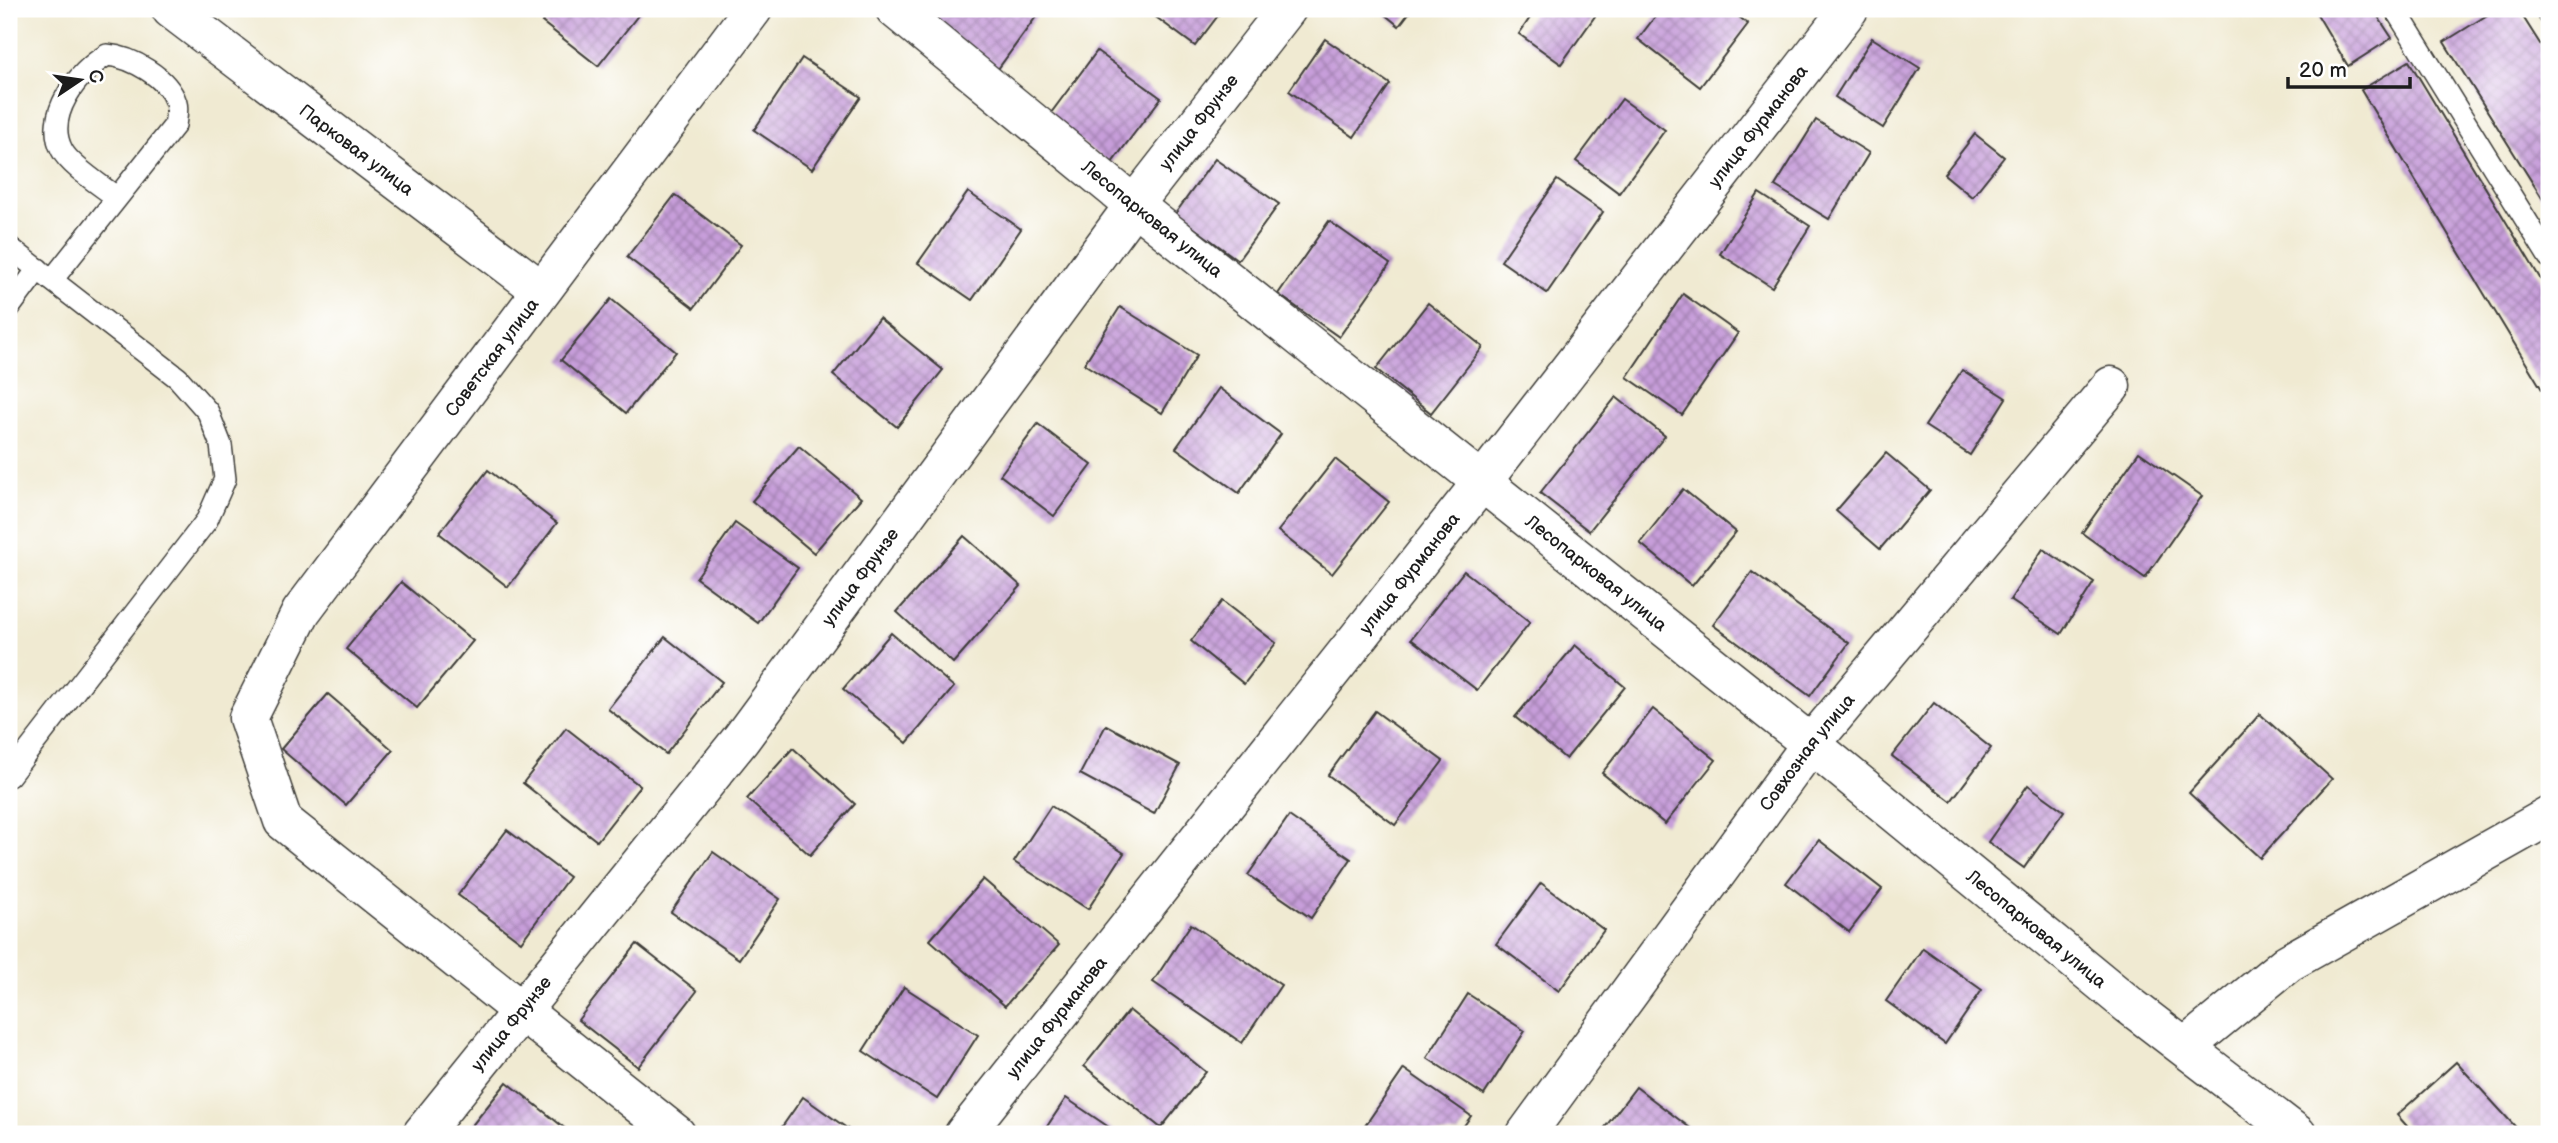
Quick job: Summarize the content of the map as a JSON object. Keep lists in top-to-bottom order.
{
  "streets": {
    "street": [
      "улица Фрунзе",
      "улица Фурманова",
      "Парковая улица",
      "Лесопарковая улица",
      "Советская улица",
      "Совхозная улица"
    ]
  },
  "crossings": [
    ["улица Фрунзе", "Лесопарковая улица"],
    ["улица Фрунзе", "Советская улица"],
    ["улица Фурманова", "Лесопарковая улица"],
    ["Парковая улица", "Советская улица"],
    ["Лесопарковая улица", "Совхозная улица"]
  ],
  "scale_bar": "20 m",
  "north": "right"
}
